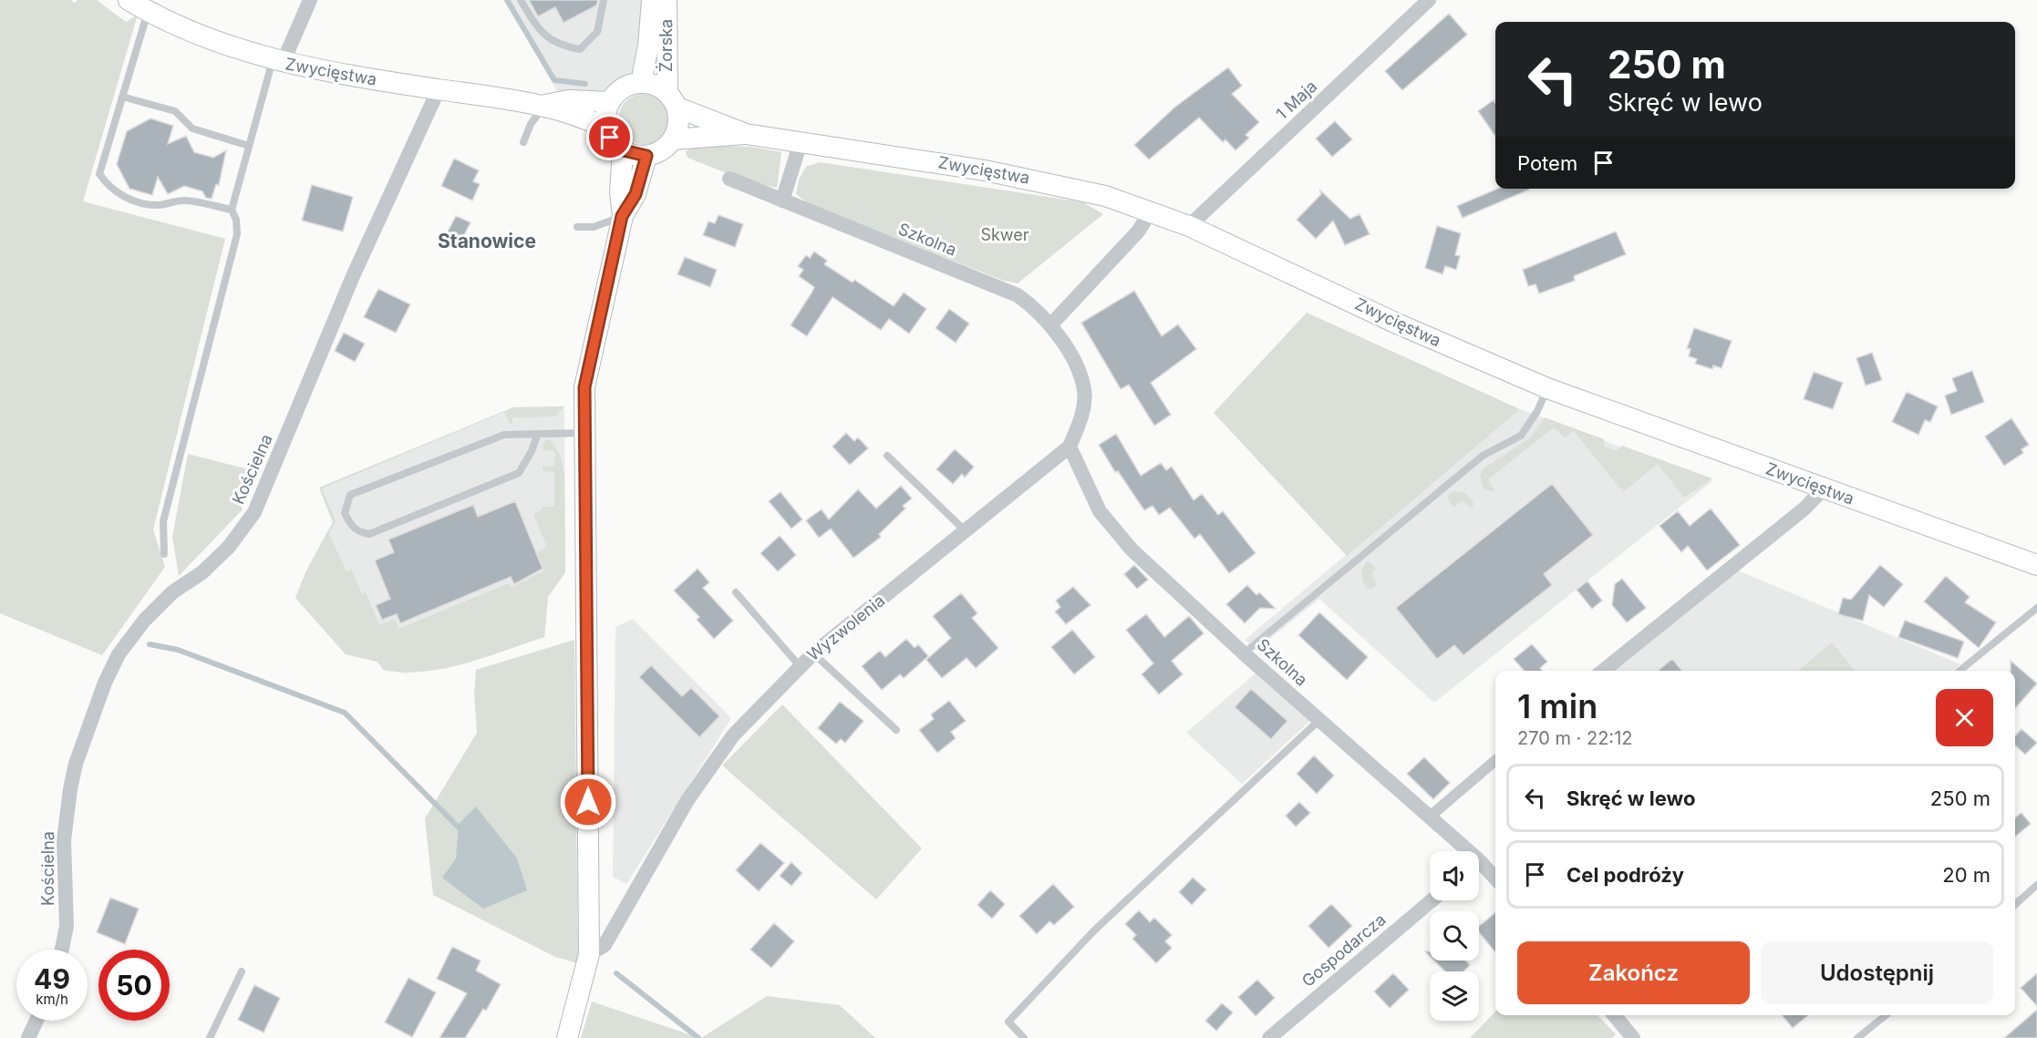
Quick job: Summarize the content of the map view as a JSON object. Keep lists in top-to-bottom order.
{
  "streets": {
    "main road": ["Żorska", "Zwycięstwa"],
    "street": [
      "1 Maja",
      "Szkolna",
      "Kościelna",
      "Wyzwolenia",
      "Gospodarcza"
    ]
  },
  "crossings": [
    ["Żorska", "Zwycięstwa"],
    ["Zwycięstwa", "1 Maja"],
    ["Zwycięstwa", "Kościelna"],
    ["Szkolna", "Wyzwolenia"]
  ],
  "districts": ["Stanowice"],
  "parks": ["Skwer"],
  "page": {
    "turn": ["250 m", "Skręć w lewo"],
    "then": "Potem",
    "heading": ["1 min", "270 m · 22:12"],
    "list": [
      {
        "name": "Skręć w lewo",
        "value": "250 m"
      },
      {
        "name": "Cel podróży",
        "value": "20 m"
      }
    ],
    "buttons": ["Zakończ", "Udostępnij"],
    "speed": "49 km/h",
    "limit": "50"
  }
}
